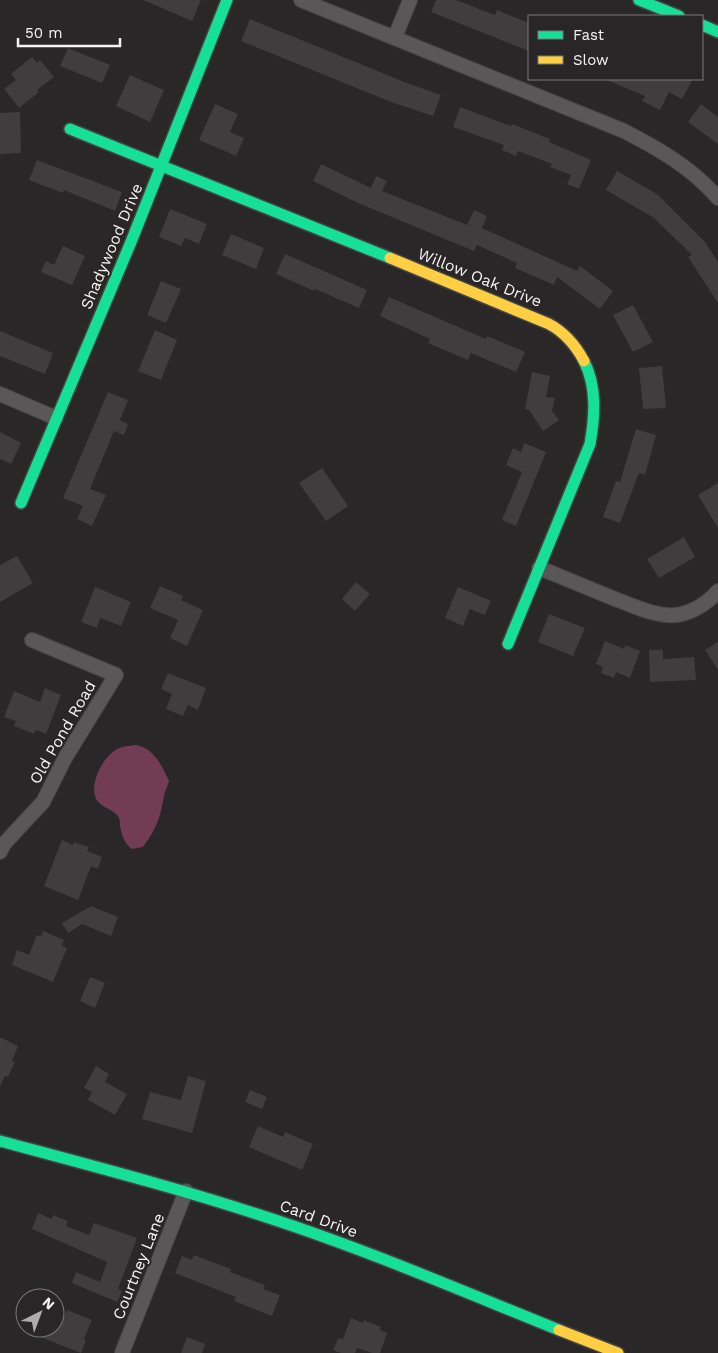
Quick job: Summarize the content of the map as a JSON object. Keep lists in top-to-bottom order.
{
  "streets": {
    "street": [
      "Shadywood Drive",
      "Willow Oak Drive",
      "Old Pond Road",
      "Card Drive",
      "Courtney Lane"
    ]
  },
  "crossings": [
    ["Shadywood Drive", "Willow Oak Drive"],
    ["Card Drive", "Courtney Lane"]
  ],
  "legend": ["Fast", "Slow"],
  "scale_bar": "50 m",
  "north": "top right"
}
